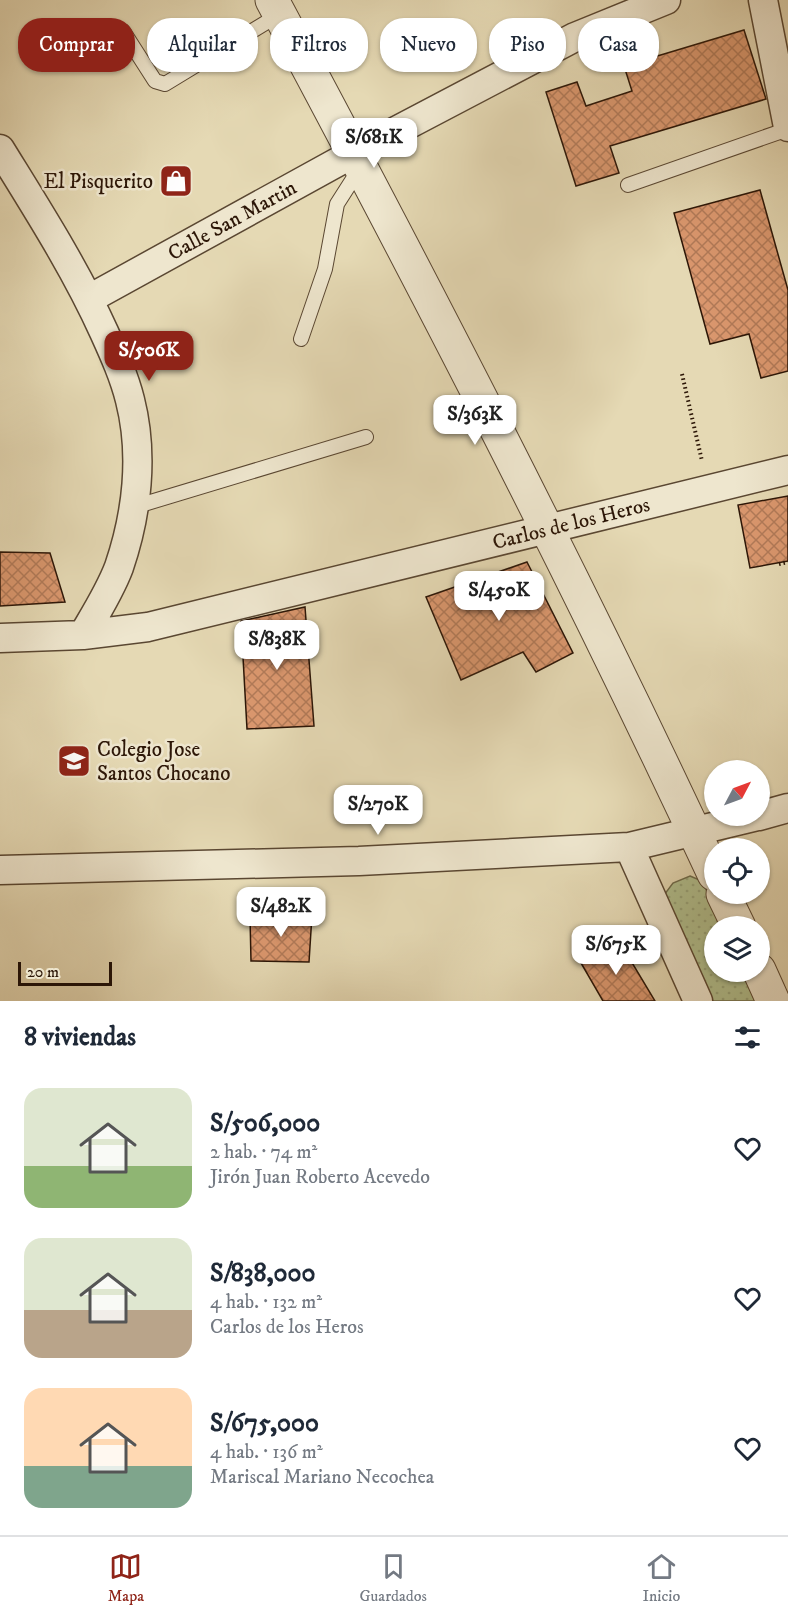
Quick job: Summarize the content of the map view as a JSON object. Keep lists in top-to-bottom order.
{
  "streets": {
    "street": ["Calle San Martin", "Carlos de los Heros"]
  },
  "places": {
    "shop": ["El Pisquerito"],
    "school or university": ["Colegio Jose Santos Chocano"]
  },
  "scale_bar": "20 m",
  "north": "top right",
  "page": {
    "chip": [
      "Comprar",
      "Alquilar",
      "Filtros",
      "Nuevo",
      "Piso",
      "Casa"
    ],
    "price": [
      "S/681K",
      "S/506K",
      "S/363K",
      "S/450K",
      "S/838K",
      "S/270K",
      "S/482K",
      "S/675K"
    ],
    "scale": "20 m",
    "heading": "8 viviendas",
    "list": [
      {
        "name": "S/506,000",
        "note": "2 hab. · 74 m² · Jirón Juan Roberto Acevedo"
      },
      {
        "name": "S/838,000",
        "note": "4 hab. · 132 m² · Carlos de los Heros"
      },
      {
        "name": "S/675,000",
        "note": "4 hab. · 136 m² · Mariscal Mariano Necochea"
      }
    ],
    "tabs": ["Mapa", "Guardados", "Inicio"]
  }
}
